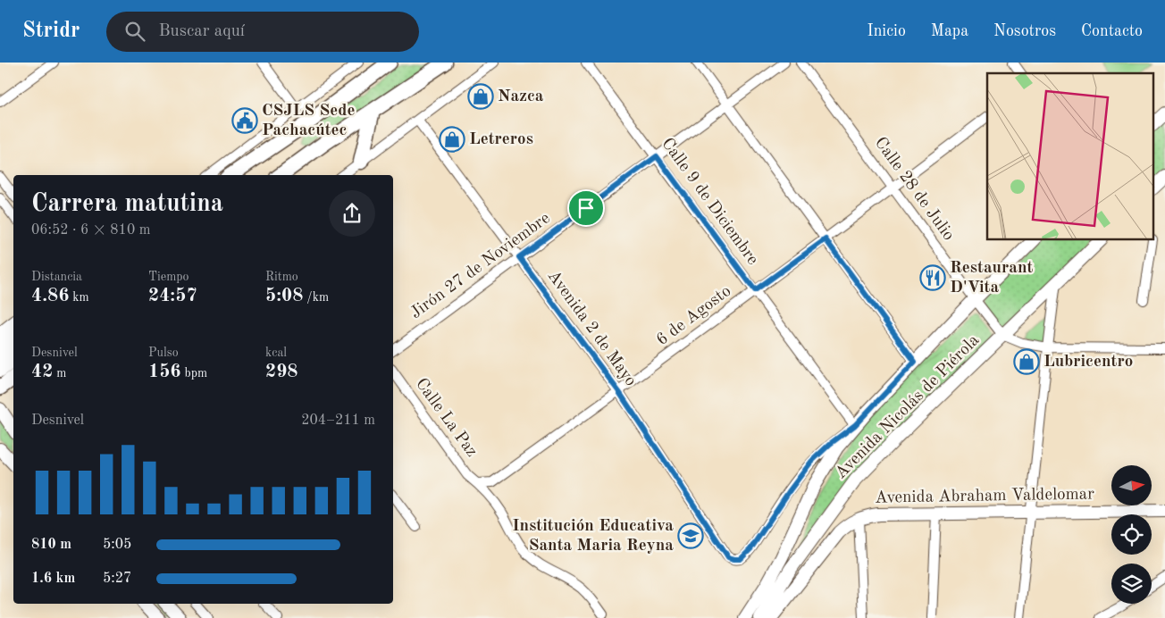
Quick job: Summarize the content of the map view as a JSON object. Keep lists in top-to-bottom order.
{
  "streets": {
    "main road": ["Avenida Nicolás de Piérola", "Avenida Abraham Valdelomar"],
    "street": [
      "Calle 28 de Julio",
      "Calle 9 de Diciembre",
      "Jirón 27 de Noviembre",
      "6 de Agosto",
      "Avenida 2 de Mayo",
      "Calle La Paz"
    ]
  },
  "crossings": [
    ["Calle 28 de Julio", "6 de Agosto"],
    ["Calle 28 de Julio", "Avenida Nicolás de Piérola"],
    ["Calle 9 de Diciembre", "Jirón 27 de Noviembre"],
    ["Calle 9 de Diciembre", "6 de Agosto"],
    ["Calle 9 de Diciembre", "Avenida 2 de Mayo"],
    ["Calle 9 de Diciembre", "Avenida Nicolás de Piérola"],
    ["Jirón 27 de Noviembre", "Avenida 2 de Mayo"],
    ["6 de Agosto", "Avenida 2 de Mayo"],
    ["6 de Agosto", "Calle La Paz"],
    ["Avenida 2 de Mayo", "Avenida Nicolás de Piérola"]
  ],
  "places": {
    "shop": ["Nazca", "Letreros", "Lubricentro"],
    "public building": ["CSJLS Sede Pachacútec"],
    "restaurant": ["Restaurant D'Vita"],
    "school or university": ["Institución Educativa Santa Maria Reyna"]
  },
  "north": "right",
  "page": {
    "header": "Stridr",
    "search": "Buscar aquí",
    "nav": [
      "Inicio",
      "Mapa",
      "Nosotros",
      "Contacto"
    ],
    "heading": ["Carrera matutina", "06:52 · 6 × 810 m"],
    "stats": [
      ["Distancia", "4.86 km"],
      ["Tiempo", "24:57"],
      ["Ritmo", "5:08 /km"],
      ["Desnivel", "42 m"],
      ["Pulso", "156 bpm"],
      ["kcal", "298"]
    ],
    "chart": ["Desnivel", "204–211 m"],
    "list": [
      {
        "name": "810 m",
        "note": "5:05"
      },
      {
        "name": "1.6 km",
        "note": "5:27"
      }
    ]
  }
}
